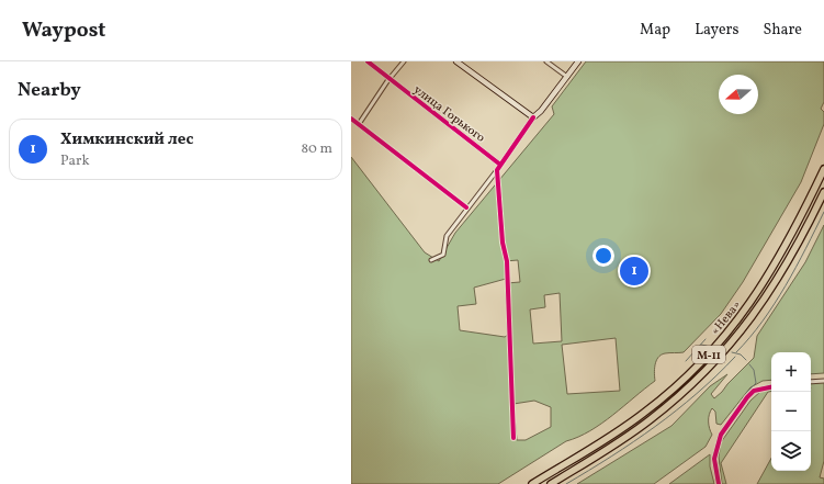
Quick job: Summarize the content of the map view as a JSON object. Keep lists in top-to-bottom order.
{
  "streets": {
    "highway": ["«Нева»", "М-11"],
    "street": ["улица Горького"]
  },
  "north": "left",
  "page": {
    "header": "Waypost",
    "nav": ["Map", "Layers", "Share"],
    "heading": "Nearby",
    "list": [
      {
        "mark": "1",
        "name": "Химкинский лес",
        "note": "Park",
        "value": "80 m"
      }
    ],
    "pins": "1",
    "map_buttons": ["+", "−"]
  }
}
